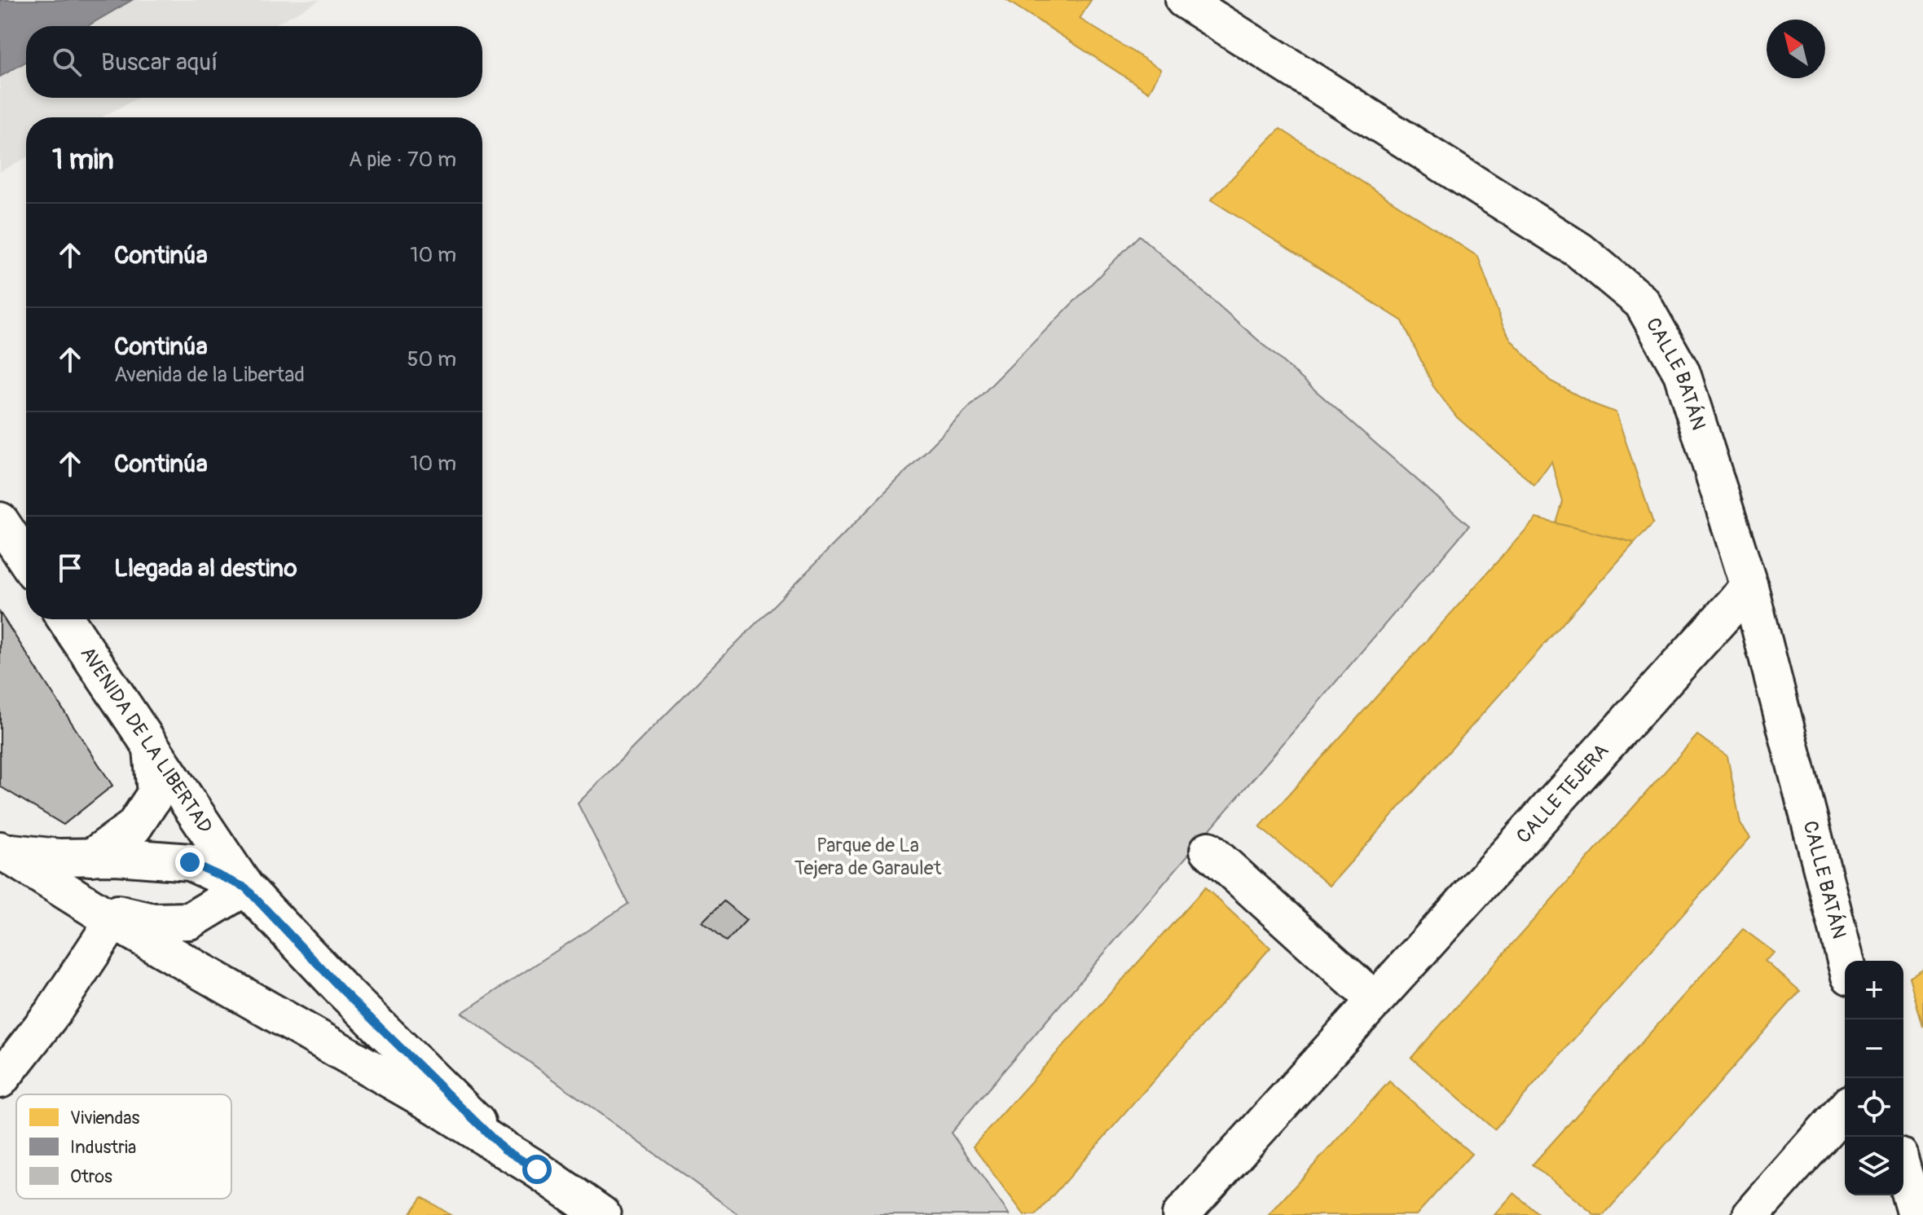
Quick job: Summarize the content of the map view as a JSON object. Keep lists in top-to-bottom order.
{
  "streets": {
    "street": ["CALLE BATÁN", "AVENIDA DE LA LIBERTAD", "CALLE TEJERA"]
  },
  "crossings": [
    ["CALLE BATÁN", "CALLE TEJERA"]
  ],
  "parks": ["Parque de La Tejera de Garaulet"],
  "legend": ["Viviendas", "Industria", "Otros"],
  "north": "top left",
  "page": {
    "search": "Buscar aquí",
    "heading": ["1 min", "A pie · 70 m"],
    "list": [
      ["Continúa", "10 m"],
      ["Continúa", "Avenida de la Libertad", "50 m"],
      ["Continúa", "10 m"],
      "Llegada al destino"
    ],
    "map_buttons": ["+", "−"]
  }
}
